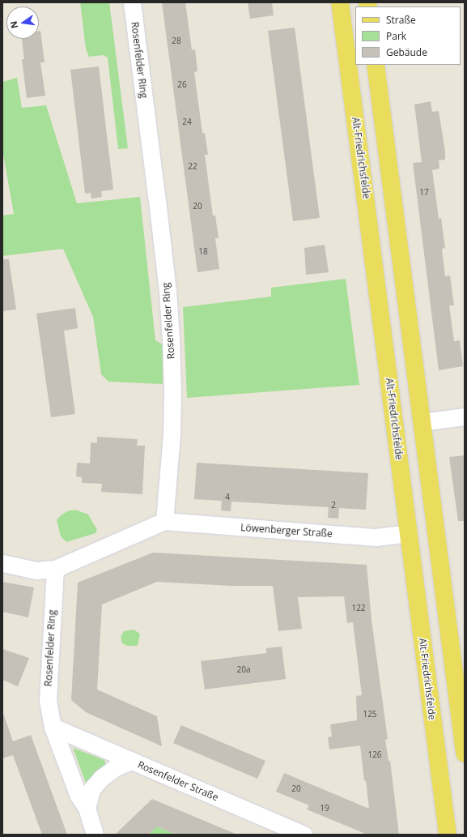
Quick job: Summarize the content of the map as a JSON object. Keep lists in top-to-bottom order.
{
  "streets": {
    "main road": ["Alt-Friedrichsfelde"],
    "street": ["Rosenfelder Ring", "Löwenberger Straße", "Rosenfelder Straße"]
  },
  "crossings": [
    ["Rosenfelder Ring", "Löwenberger Straße"],
    ["Rosenfelder Ring", "Rosenfelder Straße"],
    ["Alt-Friedrichsfelde", "Löwenberger Straße"]
  ],
  "house_numbers": [
    "28",
    "26",
    "24",
    "22",
    "17",
    "20",
    "18",
    "4",
    "2",
    "122",
    "20a",
    "125",
    "126",
    "20",
    "19"
  ],
  "legend": ["Straße", "Park", "Gebäude"],
  "north": "left"
}
